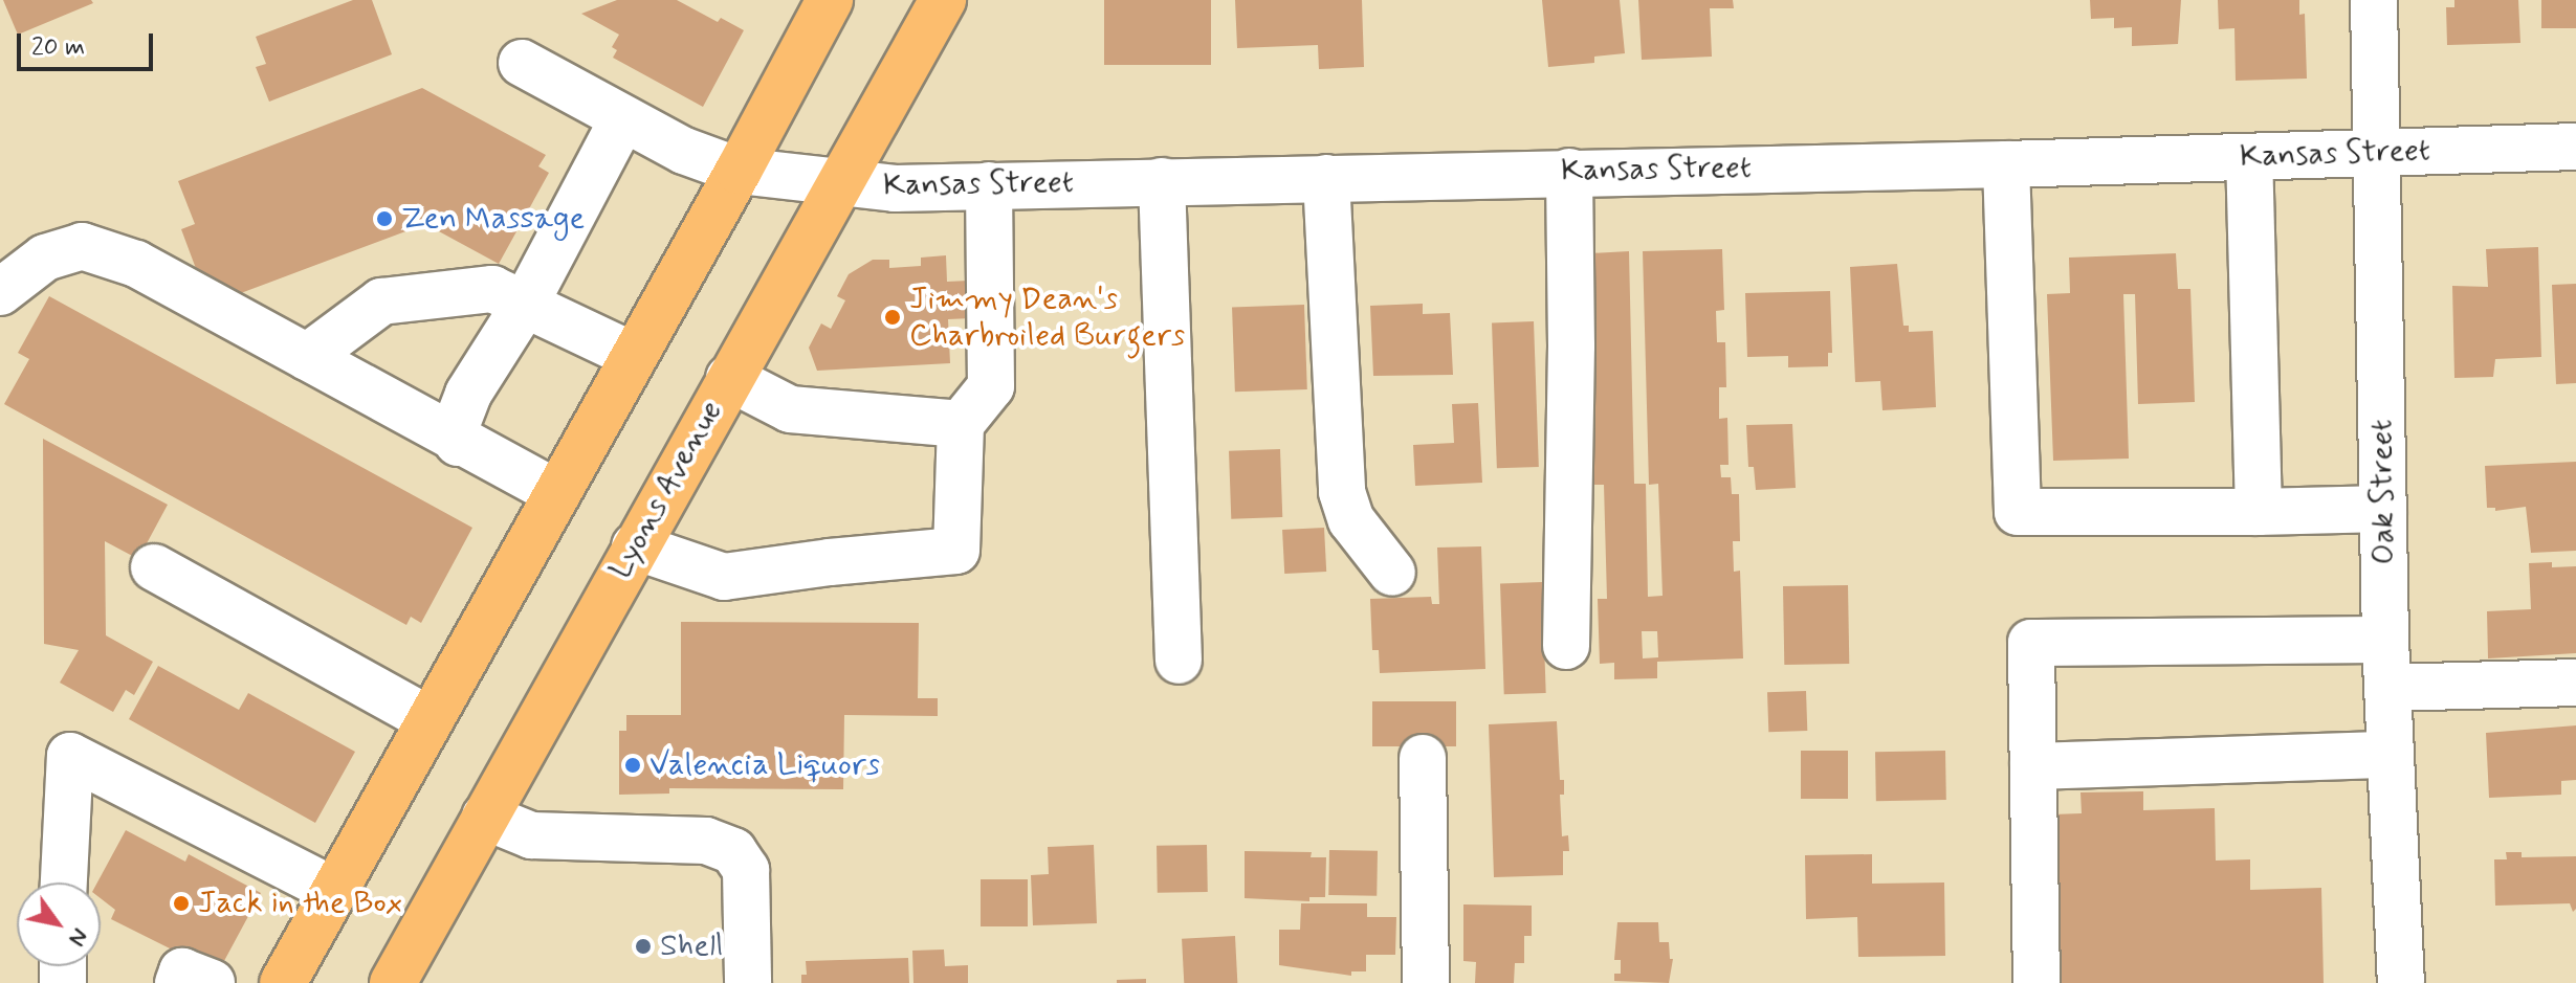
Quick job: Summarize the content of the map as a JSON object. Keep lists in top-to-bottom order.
{
  "streets": {
    "main road": ["Lyons Avenue"],
    "street": ["Kansas Street", "Oak Street"]
  },
  "crossings": [
    ["Kansas Street", "Lyons Avenue"],
    ["Kansas Street", "Oak Street"]
  ],
  "places": [
    "Zen Massage",
    "Jimmy Dean's Charbroiled Burgers",
    "Valencia Liquors",
    "Jack in the Box",
    "Shell"
  ],
  "scale_bar": "20 m",
  "north": "bottom right"
}
